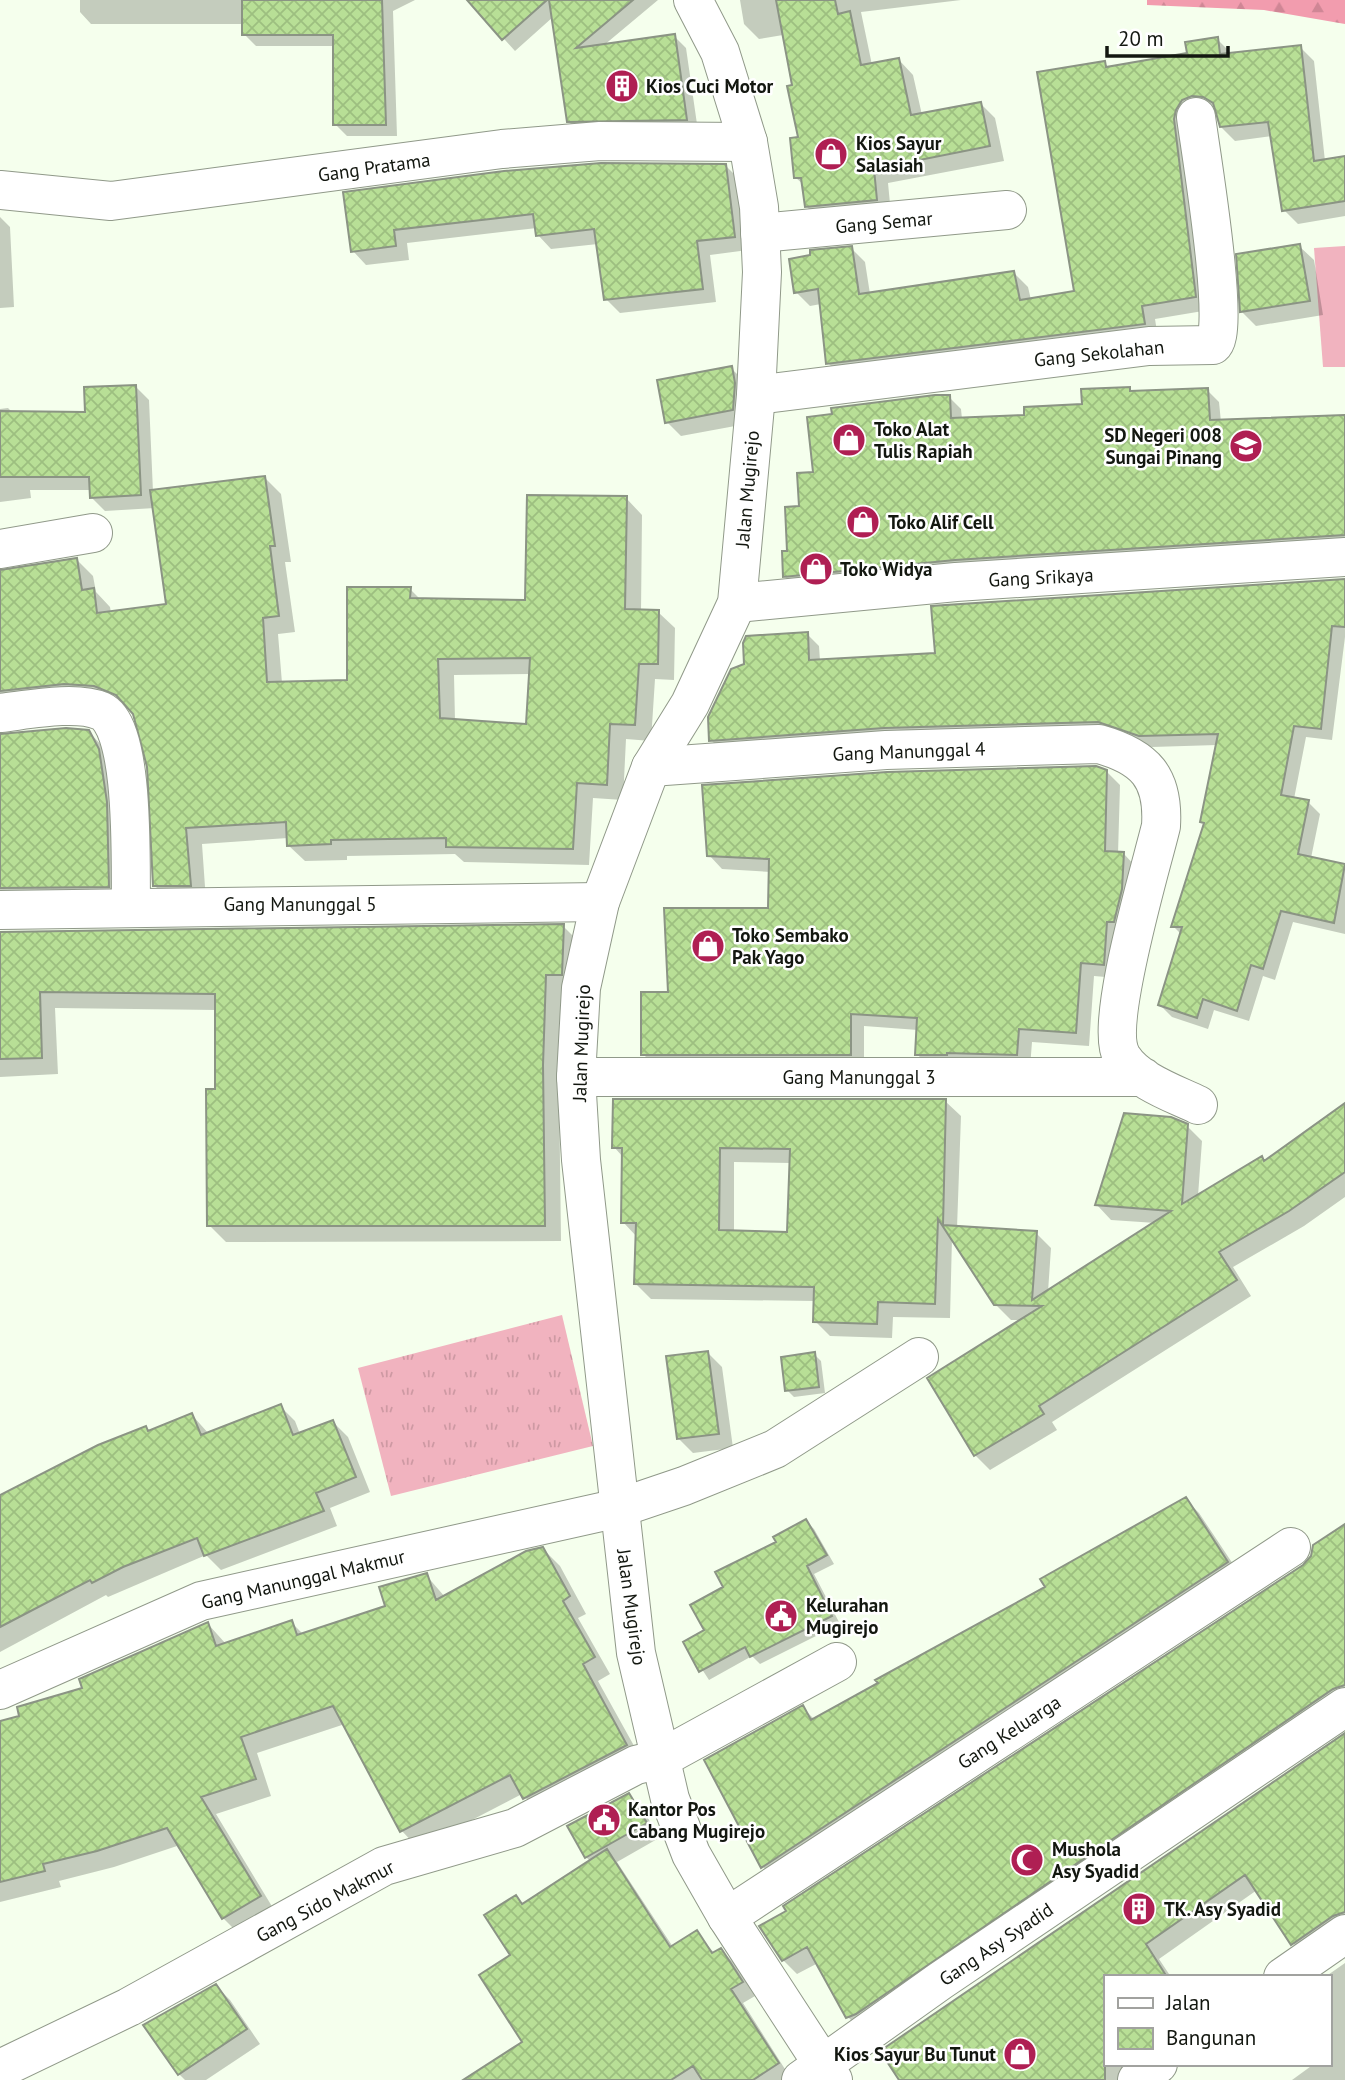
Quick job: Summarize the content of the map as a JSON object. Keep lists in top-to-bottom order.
{
  "streets": {
    "street": [
      "Gang Pratama",
      "Gang Semar",
      "Gang Sekolahan",
      "Jalan Mugirejo",
      "Gang Srikaya",
      "Gang Manunggal 4",
      "Gang Manunggal 5",
      "Gang Manunggal 3",
      "Gang Manunggal Makmur",
      "Gang Keluarga",
      "Gang Sido Makmur",
      "Gang Asy Syadid"
    ]
  },
  "crossings": [
    ["Gang Pratama", "Jalan Mugirejo"],
    ["Gang Semar", "Jalan Mugirejo"],
    ["Gang Sekolahan", "Jalan Mugirejo"],
    ["Jalan Mugirejo", "Gang Srikaya"],
    ["Jalan Mugirejo", "Gang Manunggal 4"],
    ["Jalan Mugirejo", "Gang Manunggal 5"],
    ["Jalan Mugirejo", "Gang Manunggal 3"],
    ["Jalan Mugirejo", "Gang Manunggal Makmur"],
    ["Jalan Mugirejo", "Gang Keluarga"],
    ["Jalan Mugirejo", "Gang Sido Makmur"],
    ["Jalan Mugirejo", "Gang Asy Syadid"],
    ["Gang Manunggal 4", "Gang Manunggal 3"]
  ],
  "places": {
    "building": ["Kios Cuci Motor", "TK. Asy Syadid"],
    "shop": [
      "Kios Sayur Salasiah",
      "Toko Alat Tulis Rapiah",
      "Toko Alif Cell",
      "Toko Widya",
      "Toko Sembako Pak Yago",
      "Kios Sayur Bu Tunut"
    ],
    "school or university": ["SD Negeri 008 Sungai Pinang"],
    "public building": ["Kelurahan Mugirejo", "Kantor Pos Cabang Mugirejo"],
    "mosque": ["Mushola Asy Syadid"]
  },
  "legend": ["Jalan", "Bangunan"],
  "scale_bar": "20 m"
}
